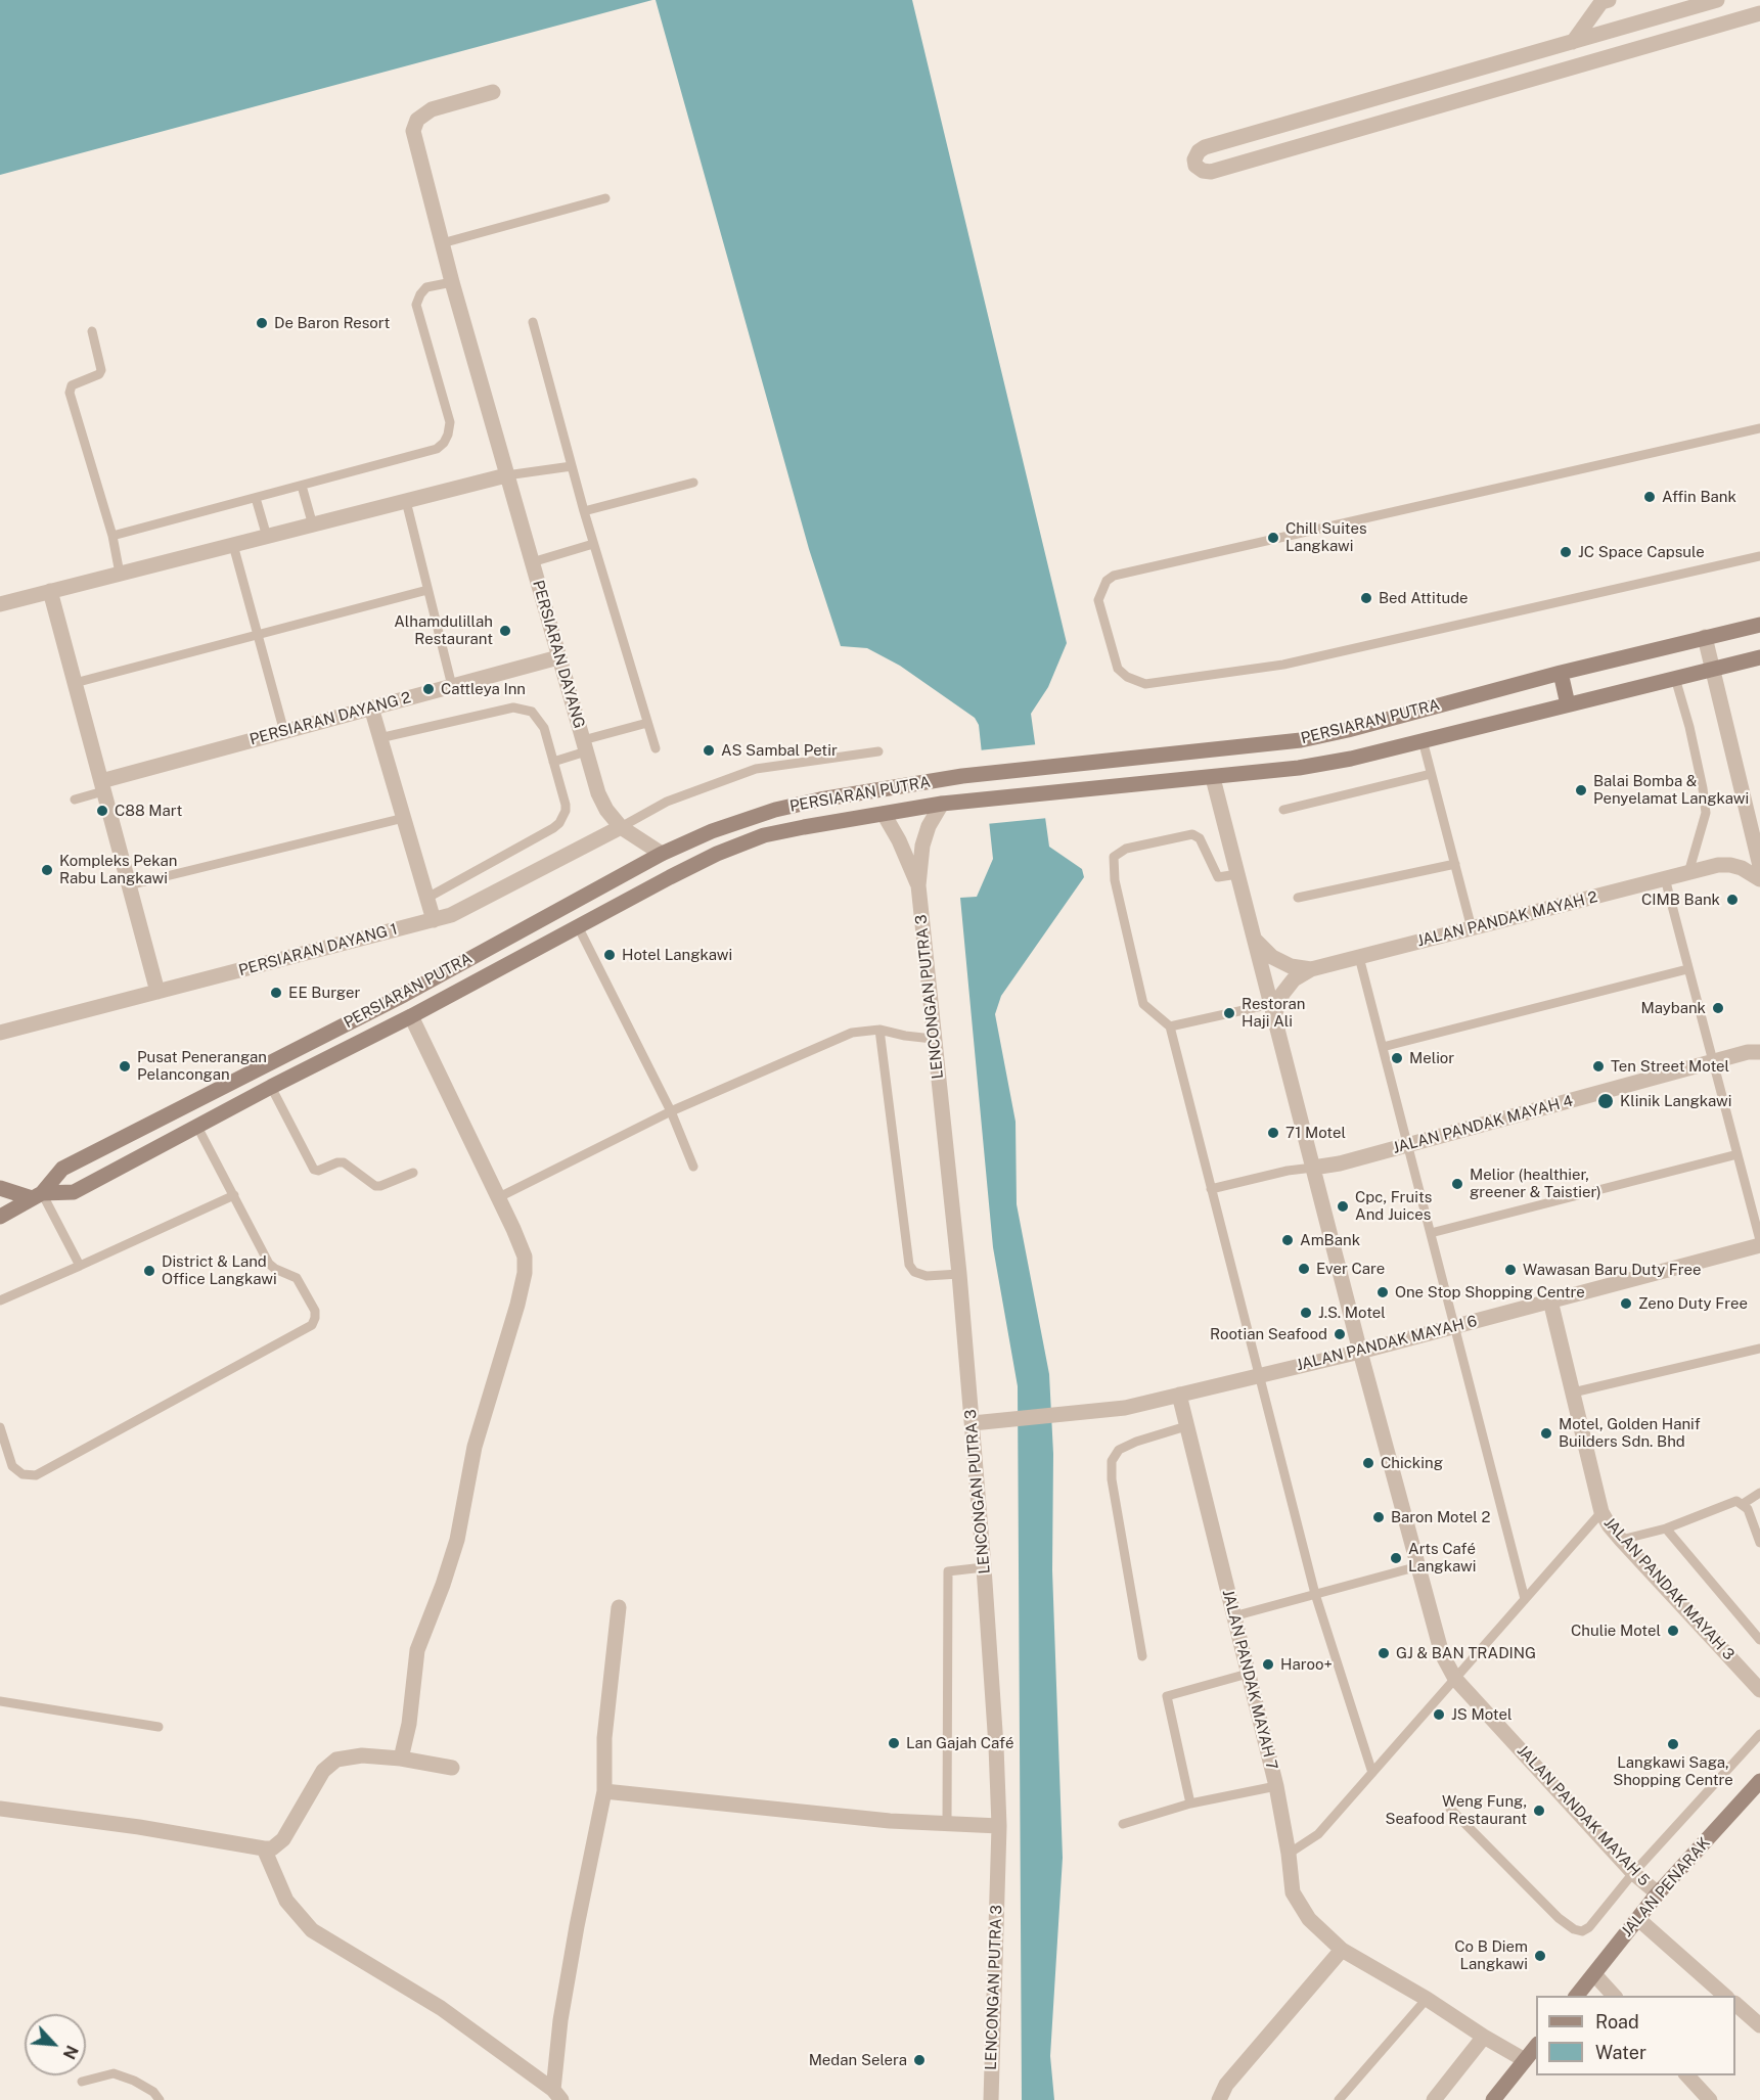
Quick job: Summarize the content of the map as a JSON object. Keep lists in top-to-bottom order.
{
  "streets": {
    "main road": ["PERSIARAN PUTRA", "JALAN PENARAK"],
    "street": [
      "PERSIARAN DAYANG",
      "PERSIARAN DAYANG 2",
      "JALAN PANDAK MAYAH 2",
      "PERSIARAN DAYANG 1",
      "LENCONGAN PUTRA 3",
      "JALAN PANDAK MAYAH 4",
      "JALAN PANDAK MAYAH 6",
      "JALAN PANDAK MAYAH 3",
      "JALAN PANDAK MAYAH 7",
      "JALAN PANDAK MAYAH 5"
    ]
  },
  "crossings": [
    ["PERSIARAN DAYANG", "PERSIARAN DAYANG 2"],
    ["PERSIARAN DAYANG", "PERSIARAN DAYANG 1"],
    ["PERSIARAN PUTRA", "JALAN PANDAK MAYAH 5"],
    ["JALAN PANDAK MAYAH 2", "JALAN PANDAK MAYAH 5"],
    ["LENCONGAN PUTRA 3", "JALAN PANDAK MAYAH 6"],
    ["JALAN PANDAK MAYAH 4", "JALAN PANDAK MAYAH 5"],
    ["JALAN PANDAK MAYAH 6", "JALAN PANDAK MAYAH 3"],
    ["JALAN PANDAK MAYAH 6", "JALAN PANDAK MAYAH 7"],
    ["JALAN PANDAK MAYAH 6", "JALAN PANDAK MAYAH 5"],
    ["JALAN PANDAK MAYAH 5", "JALAN PENARAK"]
  ],
  "places": [
    "De Baron Resort",
    "Affin Bank",
    "Chill Suites Langkawi",
    "JC Space Capsule",
    "Bed Attitude",
    "Alhamdulillah Restaurant",
    "Cattleya Inn",
    "AS Sambal Petir",
    "Balai Bomba & Penyelamat Langkawi",
    "C88 Mart",
    "Kompleks Pekan Rabu Langkawi",
    "CIMB Bank",
    "Hotel Langkawi",
    "EE Burger",
    "Maybank",
    "Restoran Haji Ali",
    "Melior",
    "Pusat Penerangan Pelancongan",
    "Ten Street Motel",
    "Klinik Langkawi",
    "71 Motel",
    "Melior (healthier, greener & Taistier)",
    "Cpc, Fruits And Juices",
    "AmBank",
    "Ever Care",
    "Wawasan Baru Duty Free",
    "District & Land Office Langkawi",
    "One Stop Shopping Centre",
    "Zeno Duty Free",
    "J.S. Motel",
    "Rootian Seafood",
    "Motel, Golden Hanif Builders Sdn. Bhd",
    "Chicking",
    "Baron Motel 2",
    "Arts Café Langkawi",
    "Chulie Motel",
    "GJ & BAN TRADING",
    "Haroo+",
    "JS Motel",
    "Lan Gajah Café",
    "Langkawi Saga, Shopping Centre",
    "Weng Fung, Seafood Restaurant",
    "Co B Diem Langkawi",
    "Medan Selera"
  ],
  "legend": ["Road", "Water"],
  "north": "bottom right"
}
